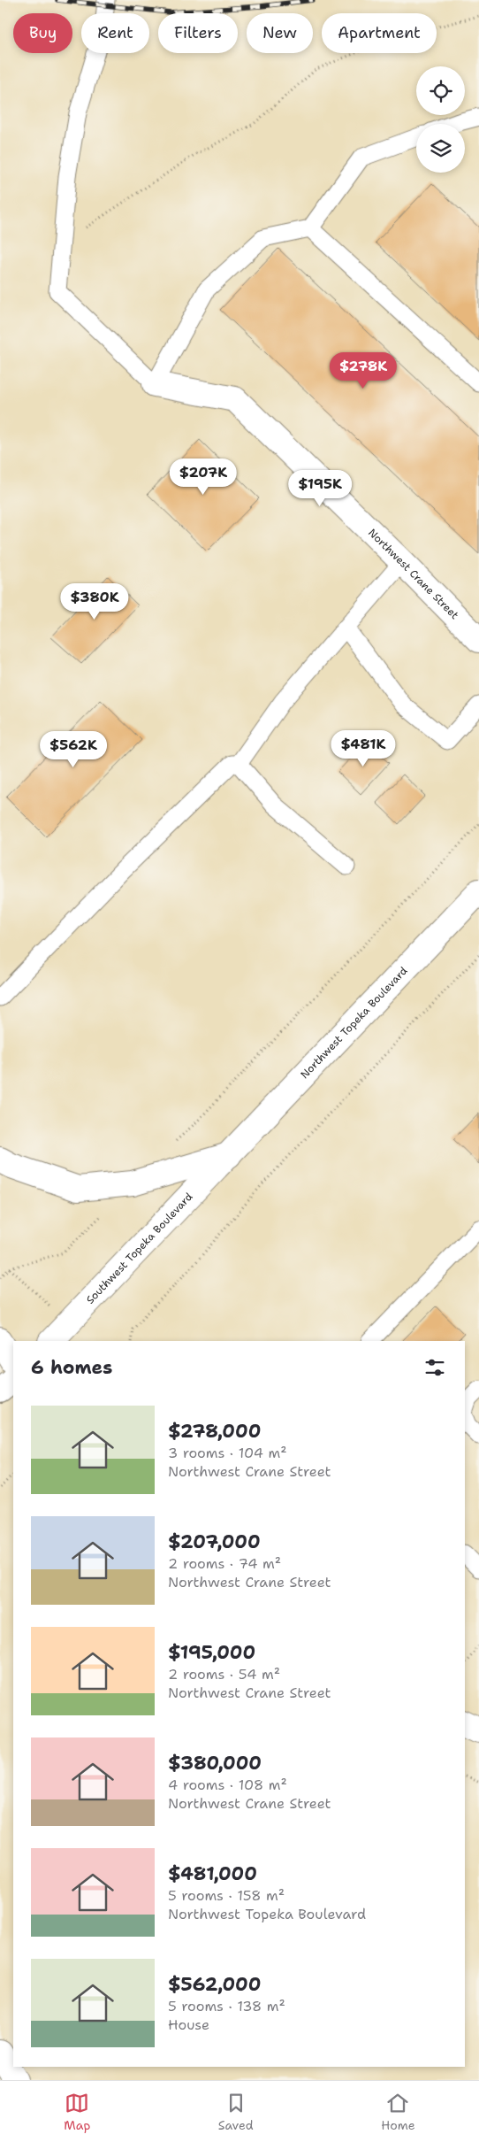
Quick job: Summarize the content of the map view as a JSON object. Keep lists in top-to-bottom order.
{
  "streets": {
    "main road": ["Northwest Crane Street", "Northwest Topeka Boulevard", "Southwest Topeka Boulevard"]
  },
  "crossings": [
    ["Northwest Topeka Boulevard", "Southwest Topeka Boulevard"]
  ],
  "page": {
    "chip": [
      "Buy",
      "Rent",
      "Filters",
      "New",
      "Apartment"
    ],
    "price": [
      "$278K",
      "$207K",
      "$195K",
      "$380K",
      "$481K",
      "$562K"
    ],
    "heading": "6 homes",
    "list": [
      {
        "name": "$278,000",
        "note": "3 rooms · 104 m² · Northwest Crane Street"
      },
      {
        "name": "$207,000",
        "note": "2 rooms · 74 m² · Northwest Crane Street"
      },
      {
        "name": "$195,000",
        "note": "2 rooms · 54 m² · Northwest Crane Street"
      },
      {
        "name": "$380,000",
        "note": "4 rooms · 108 m² · Northwest Crane Street"
      },
      {
        "name": "$481,000",
        "note": "5 rooms · 158 m² · Northwest Topeka Boulevard"
      },
      {
        "name": "$562,000",
        "note": "5 rooms · 138 m² · House"
      }
    ],
    "tabs": ["Map", "Saved", "Home"]
  }
}
